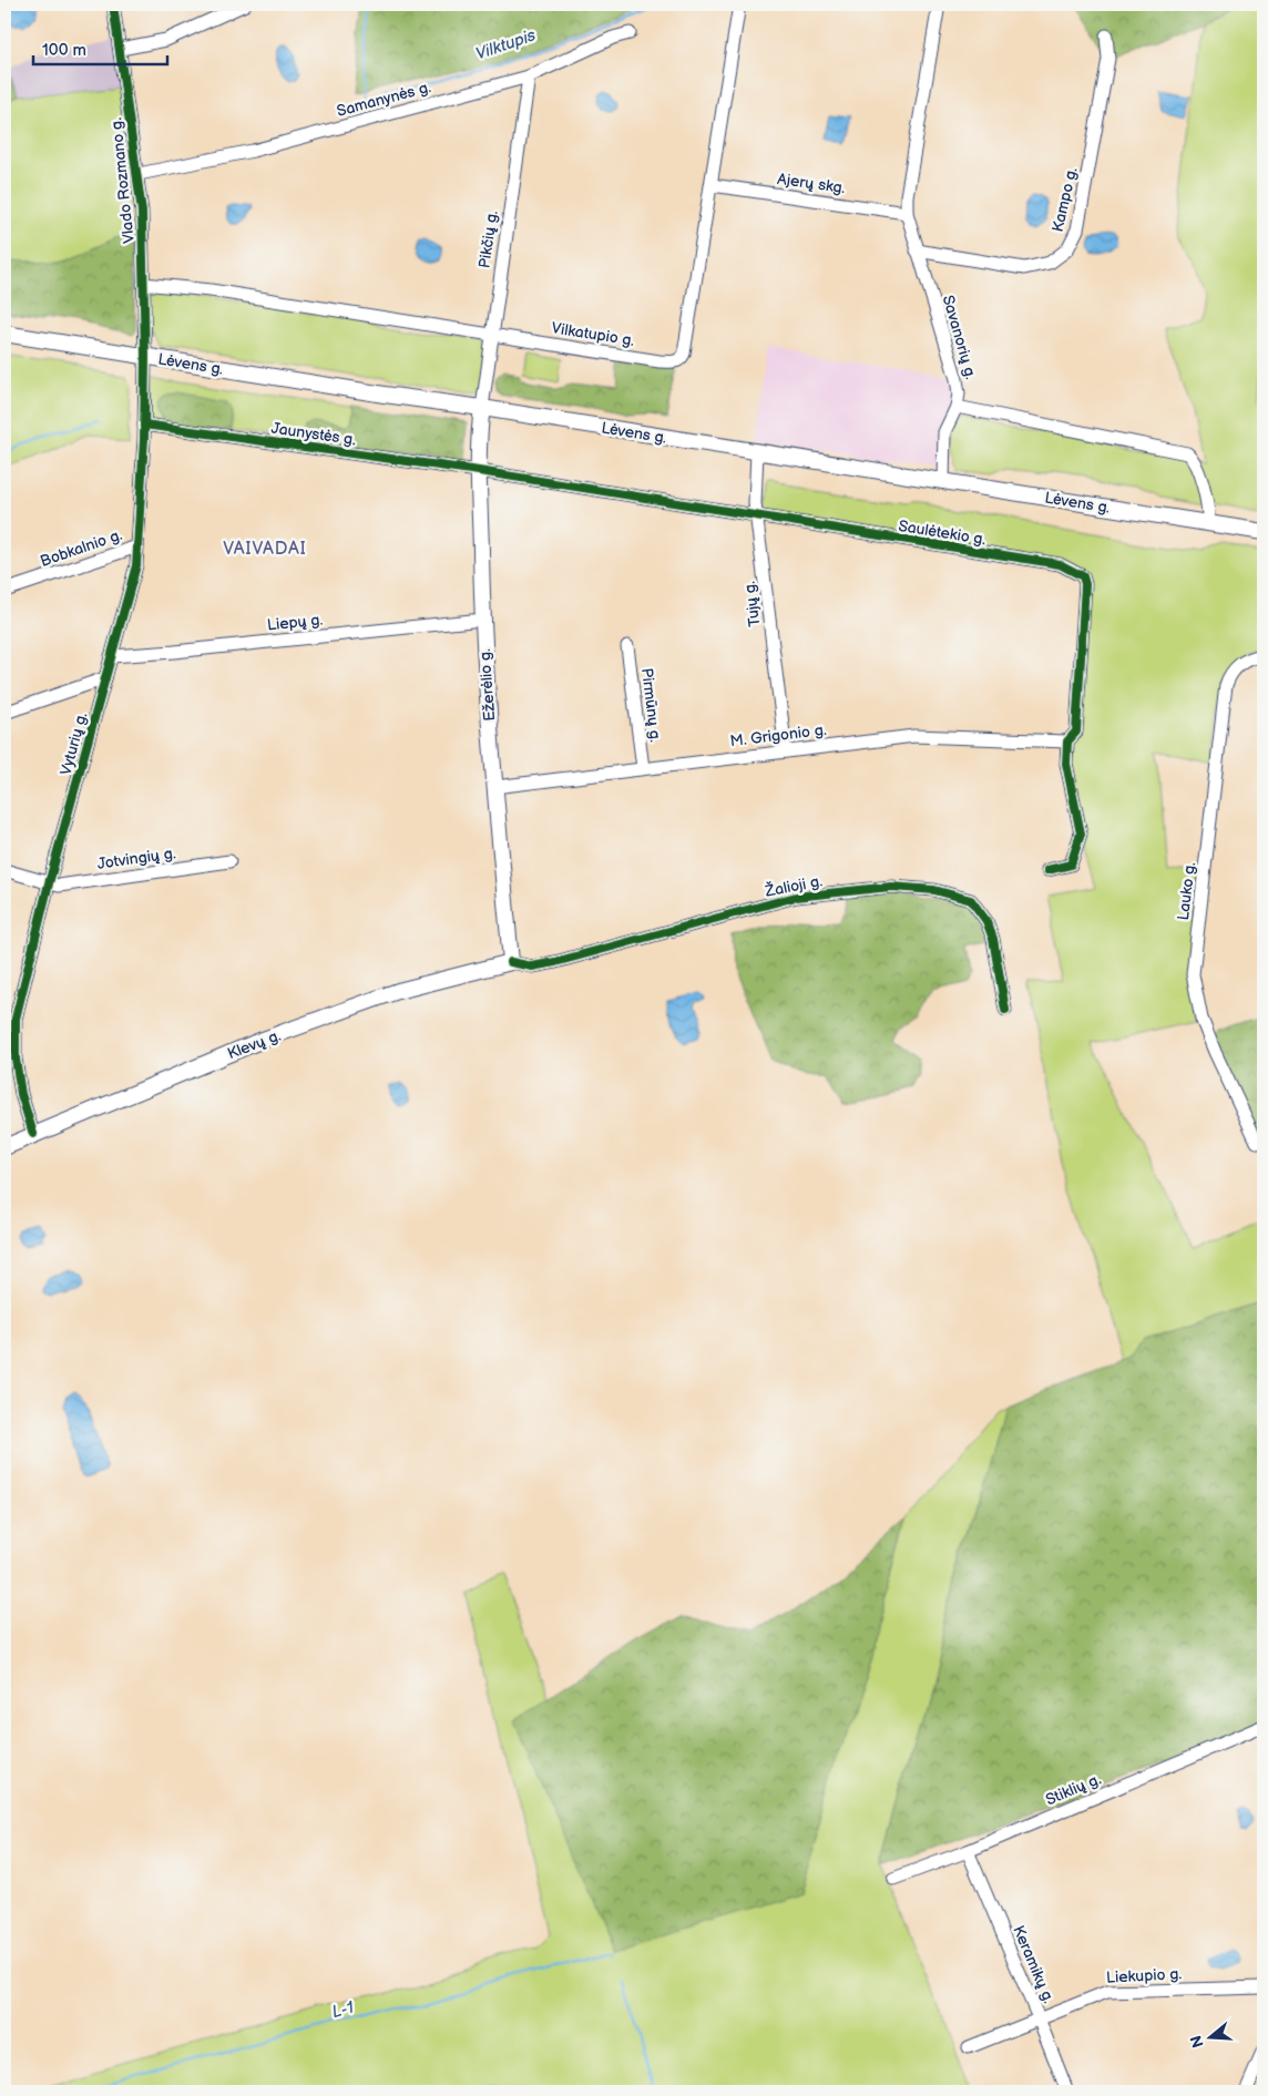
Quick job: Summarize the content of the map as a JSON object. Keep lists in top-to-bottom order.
{
  "streets": {
    "main road": ["Lėvens g.", "Ežerėlio g.", "Klevų g."],
    "street": [
      "Samanynės g.",
      "Vlado Rozmano g.",
      "Ajerų skg.",
      "Kampo g.",
      "Pikčių g.",
      "Vilkatupio g.",
      "Savanorių g.",
      "Jaunystės g.",
      "Saulėtekio g.",
      "Bobkalnio g.",
      "Tujų g.",
      "Liepų g.",
      "Pirmūnų g.",
      "M. Grigonio g.",
      "Vyturių g.",
      "Jotvingių g.",
      "Žalioji g.",
      "Lauko g.",
      "Stiklių g.",
      "Keramikų g.",
      "Liekupio g."
    ]
  },
  "crossings": [
    ["Samanynės g.", "Vlado Rozmano g."],
    ["Samanynės g.", "Pikčių g."],
    ["Vlado Rozmano g.", "Vilkatupio g."],
    ["Vlado Rozmano g.", "Lėvens g."],
    ["Vlado Rozmano g.", "Vyturių g."],
    ["Ajerų skg.", "Vilkatupio g."],
    ["Ajerų skg.", "Savanorių g."],
    ["Kampo g.", "Savanorių g."],
    ["Pikčių g.", "Vilkatupio g."],
    ["Pikčių g.", "Lėvens g."],
    ["Pikčių g.", "Ežerėlio g."],
    ["Lėvens g.", "Tujų g."],
    ["Lėvens g.", "Ežerėlio g."],
    ["Lėvens g.", "Vyturių g."],
    ["Jaunystės g.", "Saulėtekio g."],
    ["Jaunystės g.", "Ežerėlio g."],
    ["Jaunystės g.", "Vyturių g."],
    ["Saulėtekio g.", "Tujų g."],
    ["Saulėtekio g.", "Ežerėlio g."],
    ["Saulėtekio g.", "M. Grigonio g."],
    ["Bobkalnio g.", "Vyturių g."],
    ["Tujų g.", "M. Grigonio g."],
    ["Liepų g.", "Ežerėlio g."],
    ["Liepų g.", "Vyturių g."],
    ["Ežerėlio g.", "M. Grigonio g."],
    ["Ežerėlio g.", "Žalioji g."],
    ["Ežerėlio g.", "Klevų g."],
    ["Pirmūnų g.", "M. Grigonio g."],
    ["Vyturių g.", "Jotvingių g."],
    ["Vyturių g.", "Klevų g."],
    ["Žalioji g.", "Klevų g."],
    ["Stiklių g.", "Keramikų g."],
    ["Keramikų g.", "Liekupio g."]
  ],
  "districts": ["VAIVADAI"],
  "water": ["Vilktupis", "L-1"],
  "scale_bar": "100 m",
  "north": "left"
}
